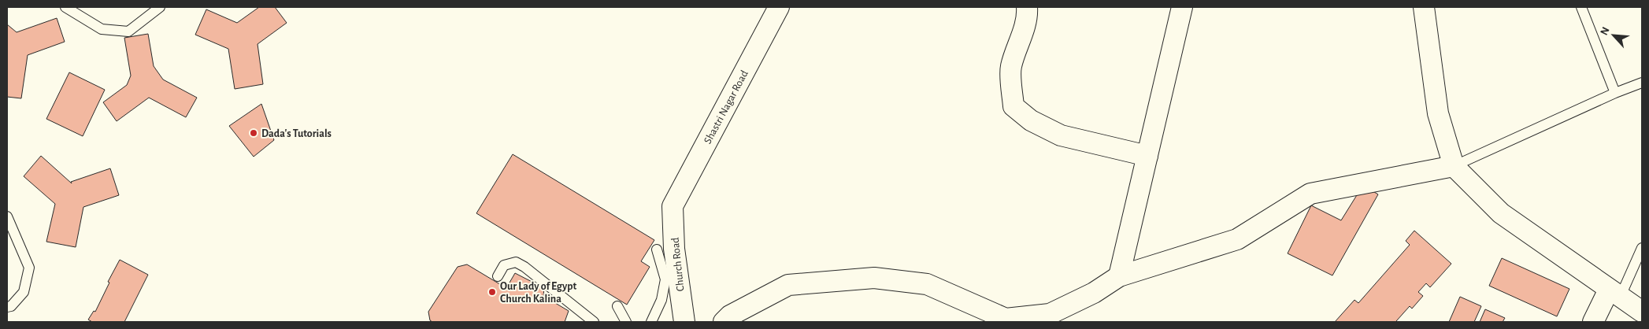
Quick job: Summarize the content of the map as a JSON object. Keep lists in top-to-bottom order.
{
  "streets": {
    "street": ["Shastri Nagar Road", "Church Road"]
  },
  "crossings": [
    ["Shastri Nagar Road", "Church Road"]
  ],
  "places": ["Dada's Tutorials", "Our Lady of Egypt Church Kalina"],
  "north": "top left"
}
